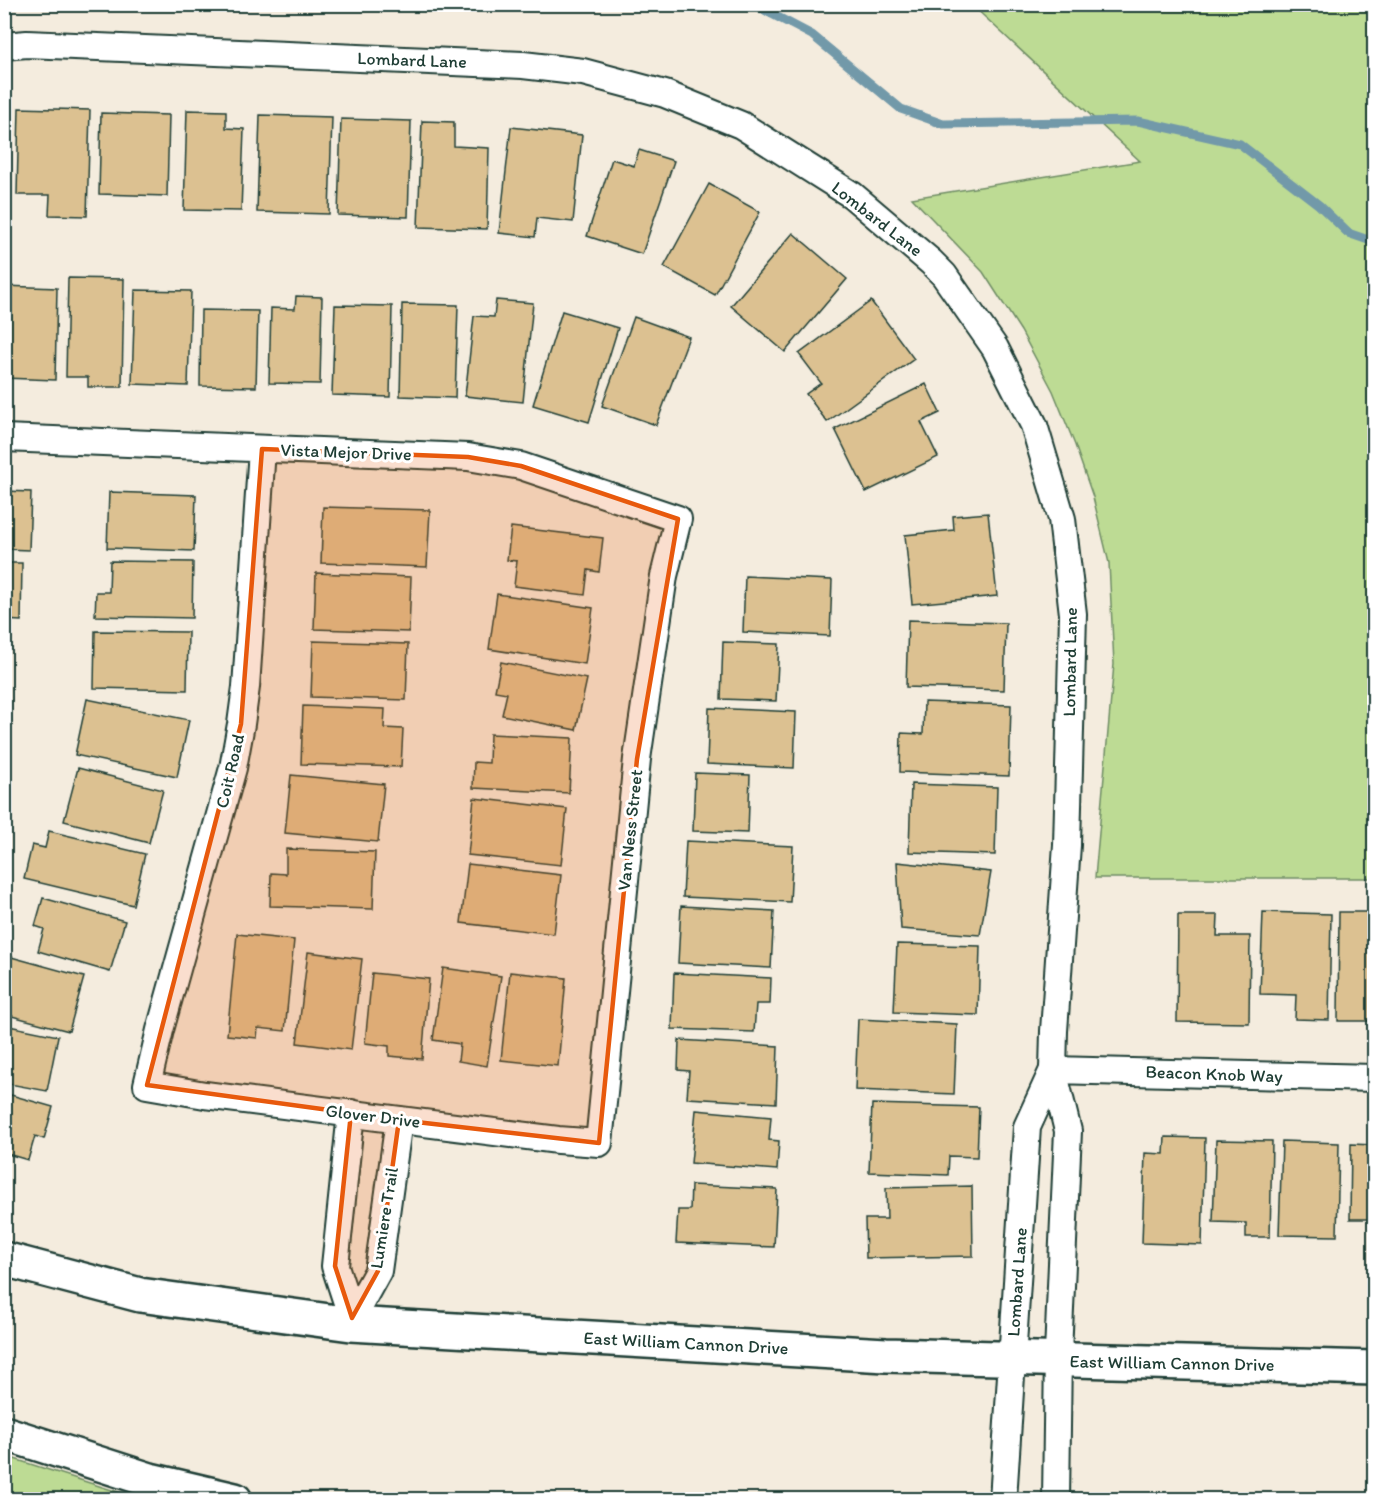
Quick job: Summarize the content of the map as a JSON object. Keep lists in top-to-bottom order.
{
  "streets": {
    "street": [
      "Lombard Lane",
      "Vista Mejor Drive",
      "Coit Road",
      "Van Ness Street",
      "Beacon Knob Way",
      "Glover Drive",
      "Lumiere Trail",
      "East William Cannon Drive"
    ]
  },
  "crossings": [
    ["Lombard Lane", "Beacon Knob Way"],
    ["Lombard Lane", "East William Cannon Drive"],
    ["Vista Mejor Drive", "Coit Road"],
    ["Vista Mejor Drive", "Van Ness Street"],
    ["Coit Road", "Glover Drive"],
    ["Van Ness Street", "Glover Drive"],
    ["Glover Drive", "Lumiere Trail"]
  ]
}
